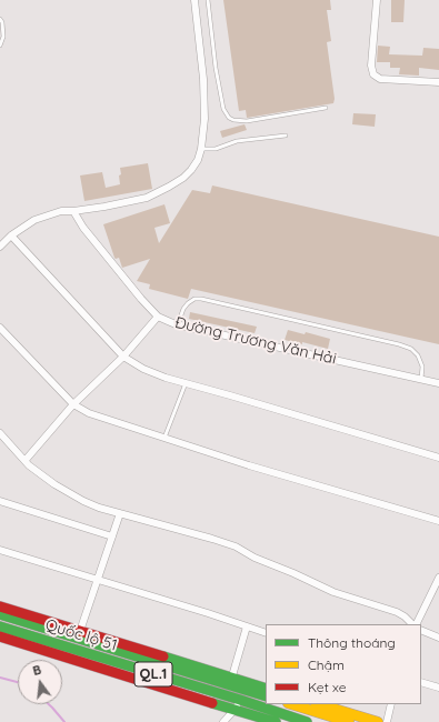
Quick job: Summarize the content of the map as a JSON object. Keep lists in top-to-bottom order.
{
  "streets": {
    "main road": ["Quốc lộ 51", "QL.1"],
    "street": ["Đường Trương Văn Hải"]
  },
  "legend": ["Thông thoáng", "Chậm", "Kẹt xe"],
  "north": "top"
}
